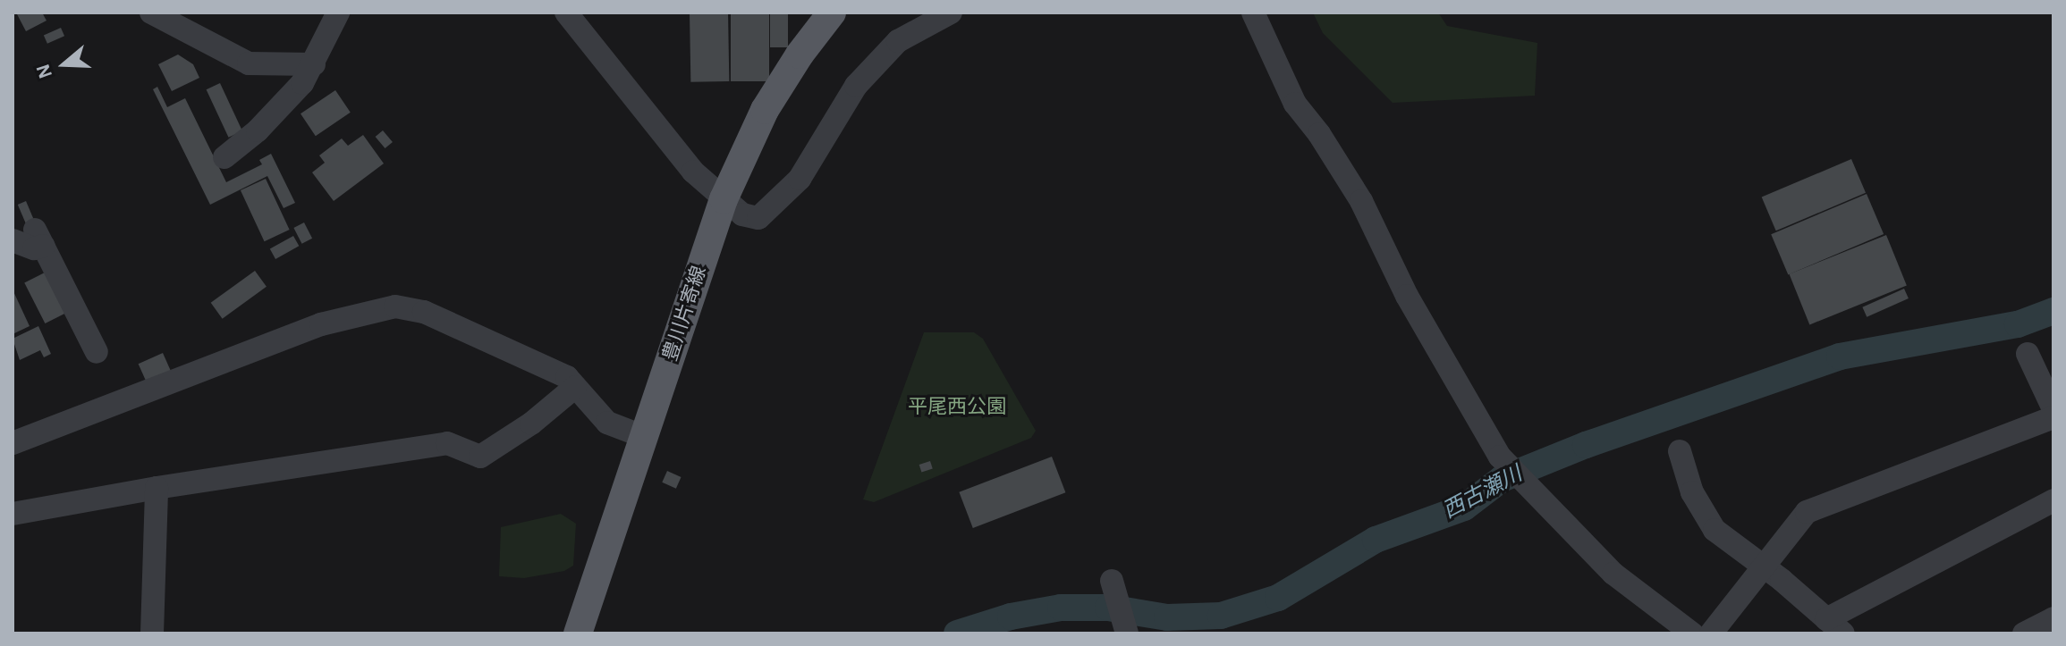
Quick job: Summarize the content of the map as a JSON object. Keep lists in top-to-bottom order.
{
  "streets": {
    "main road": ["豊川片寄線"]
  },
  "water": ["西古瀬川"],
  "parks": ["平尾西公園"],
  "north": "left"
}
